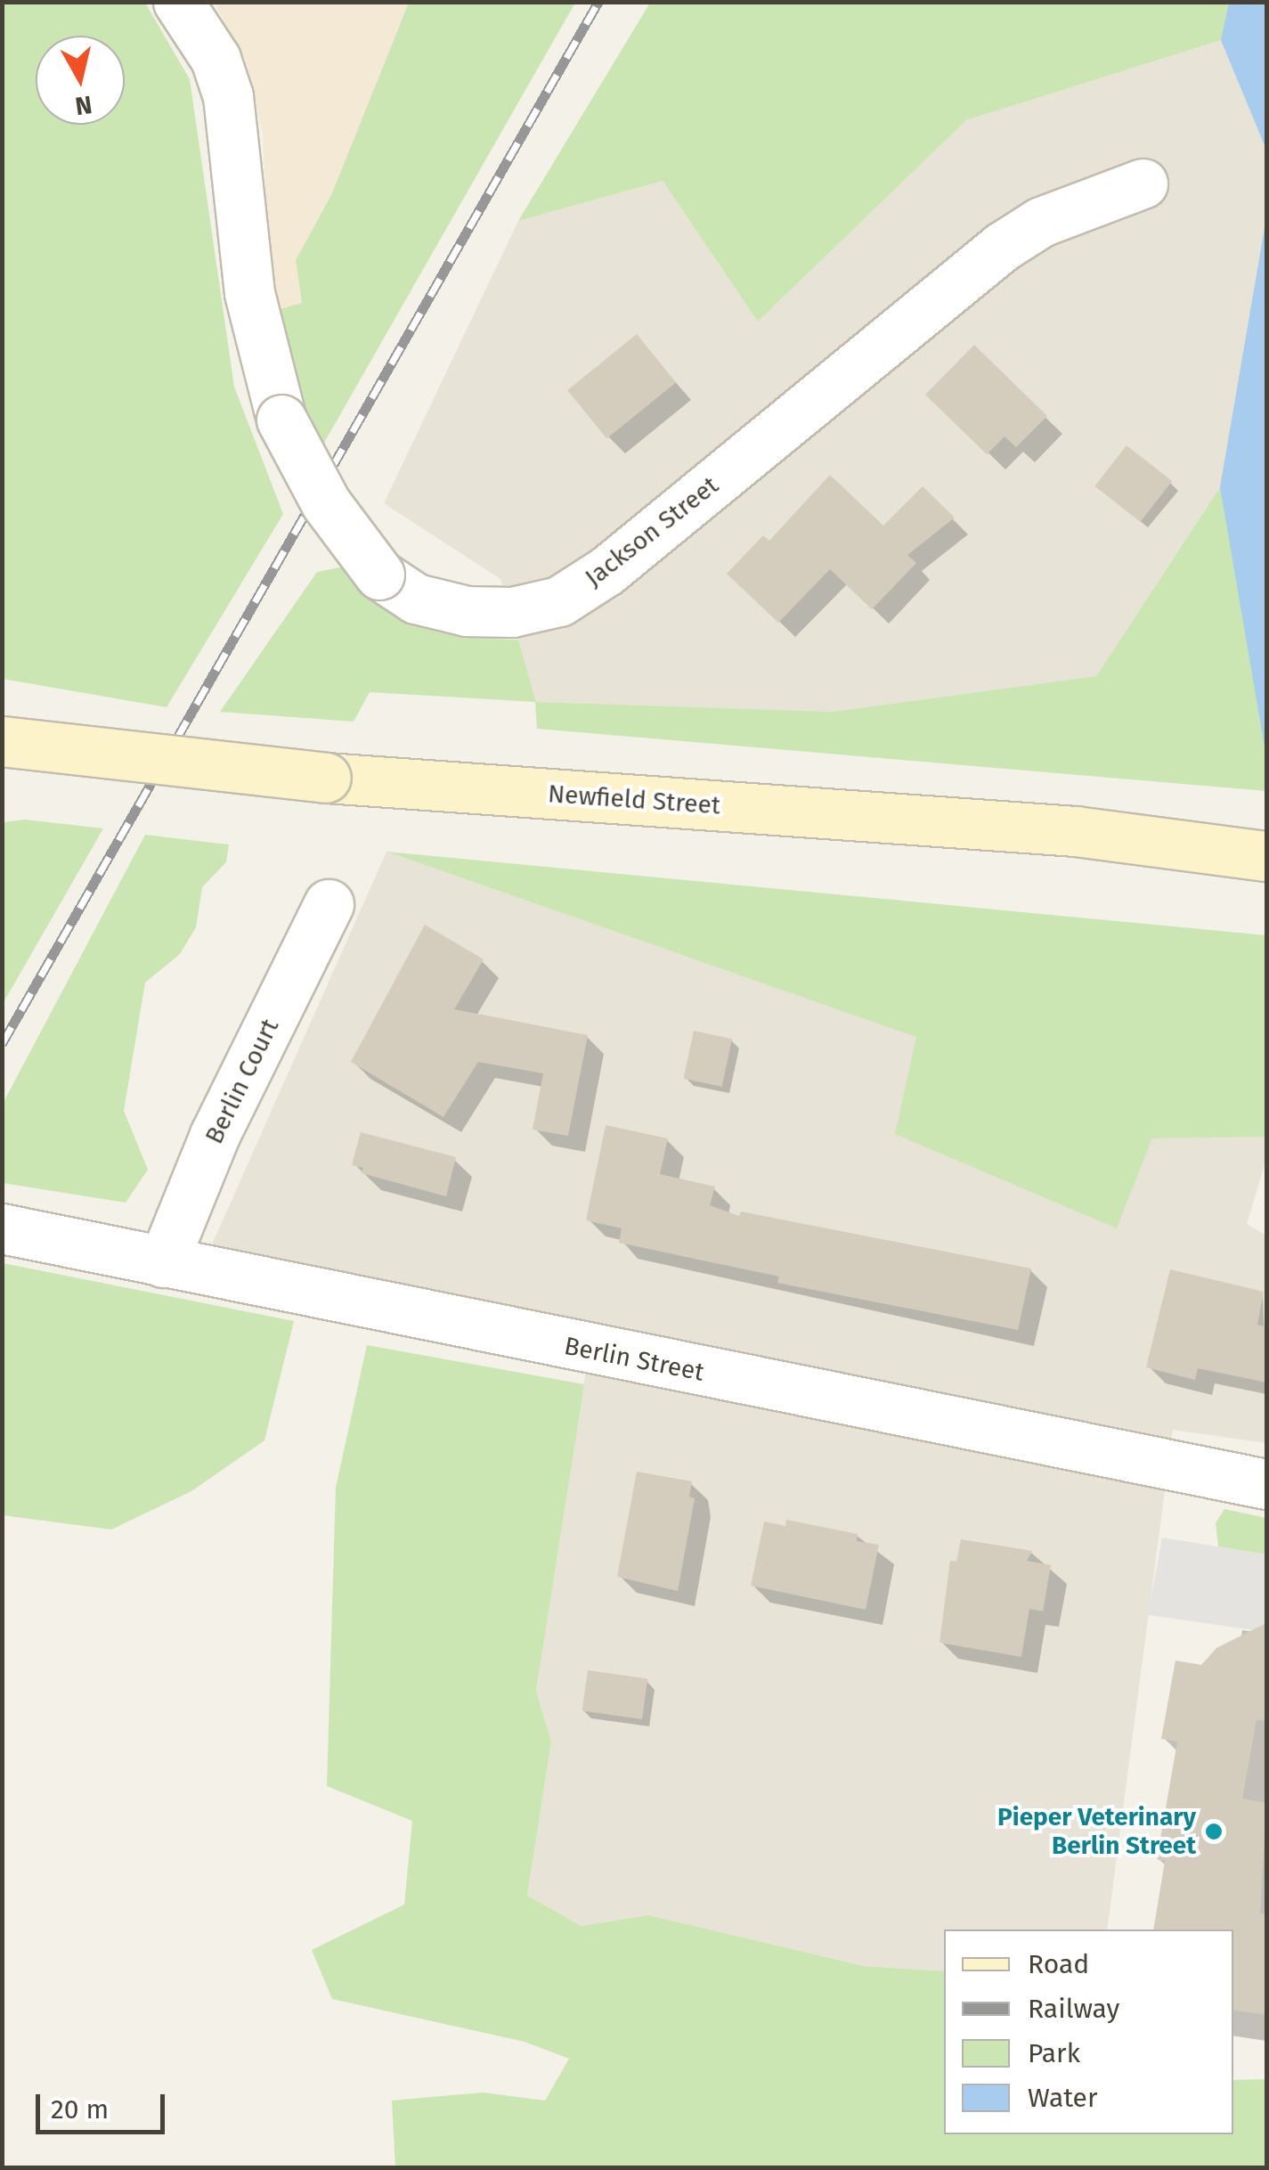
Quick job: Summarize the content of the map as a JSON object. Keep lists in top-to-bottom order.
{
  "streets": {
    "main road": ["Newfield Street"],
    "street": ["Jackson Street", "Berlin Court", "Berlin Street"]
  },
  "crossings": [
    ["Berlin Court", "Berlin Street"]
  ],
  "places": ["Pieper Veterinary Berlin Street"],
  "legend": [
    "Road",
    "Railway",
    "Park",
    "Water"
  ],
  "scale_bar": "20 m",
  "north": "bottom"
}
